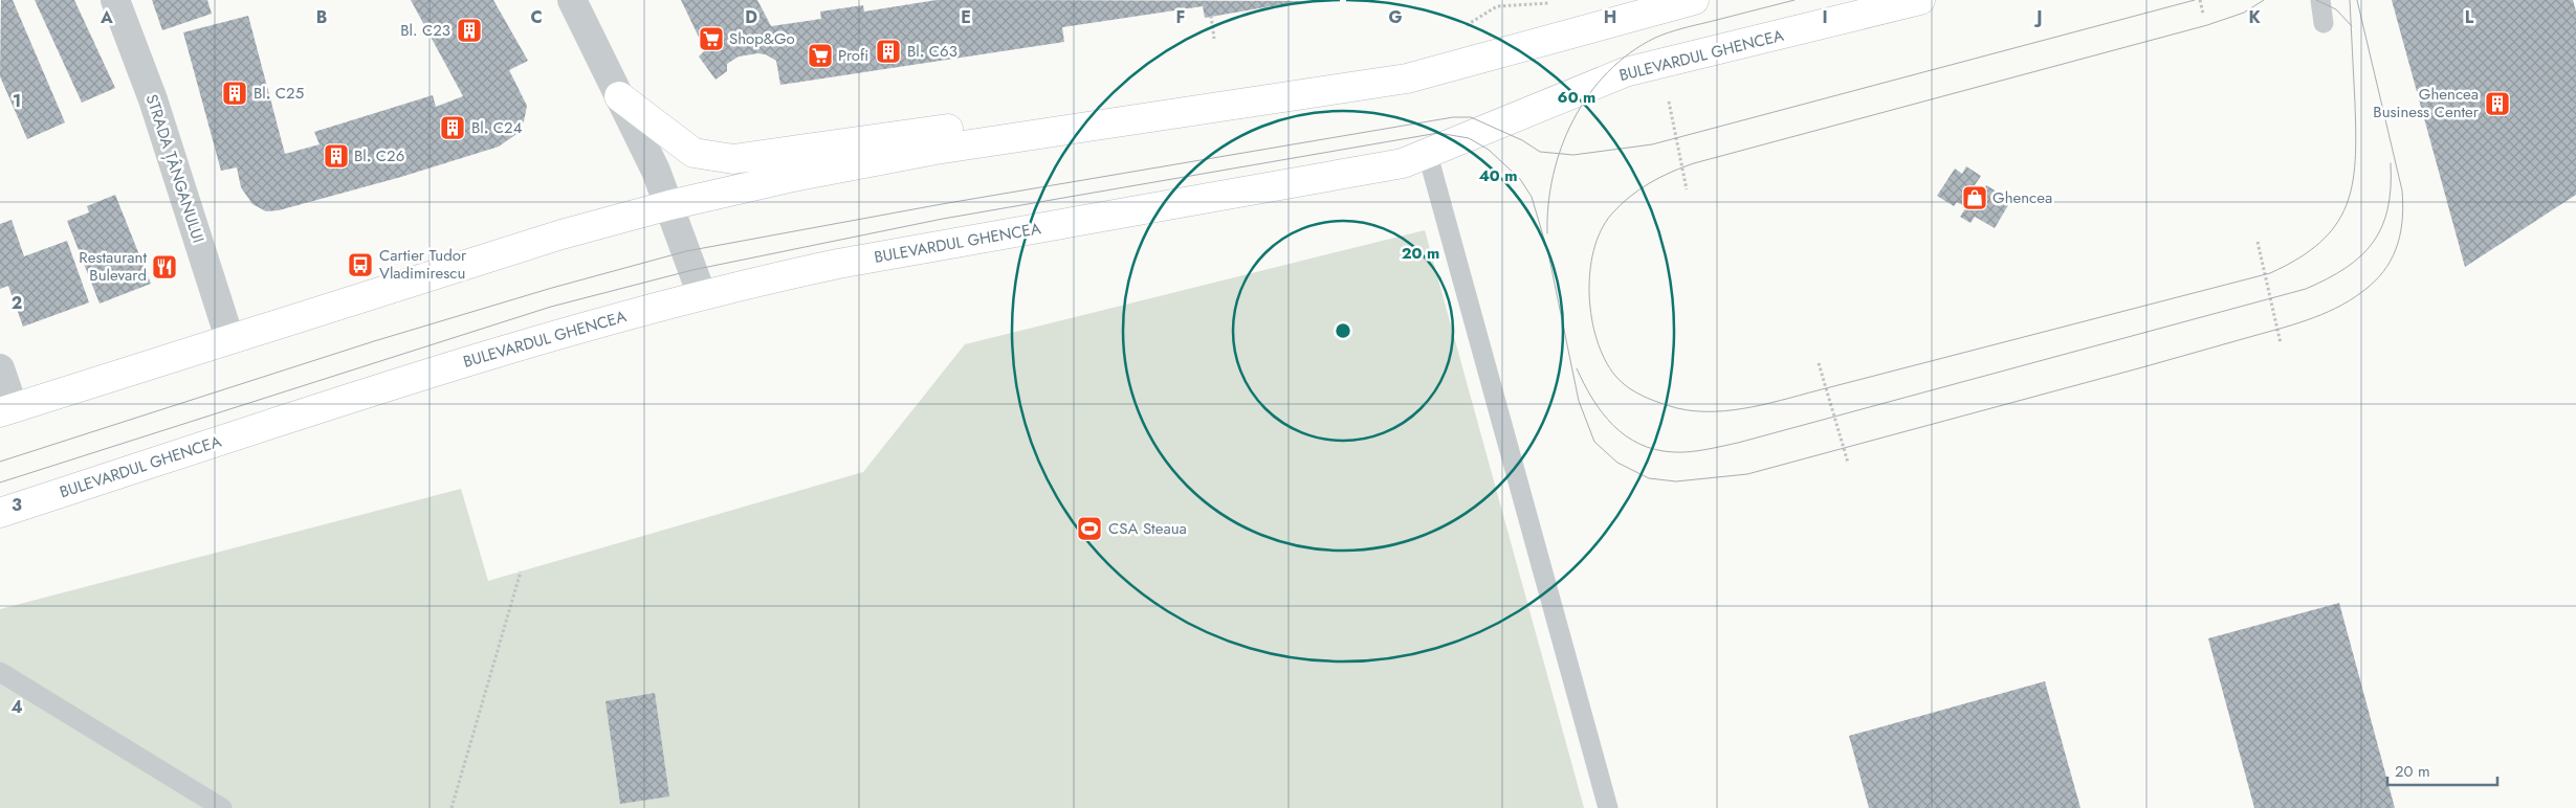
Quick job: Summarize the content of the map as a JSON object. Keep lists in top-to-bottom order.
{
  "streets": {
    "main road": ["BULEVARDUL GHENCEA"],
    "street": ["STRADA ȚÂNGANULUI"]
  },
  "places": {
    "building": [
      "Bl. C23",
      "Bl. C63",
      "Bl. C25",
      "Ghencea Business Center",
      "Bl. C24",
      "Bl. C26"
    ],
    "supermarket": ["Shop&Go", "Profi"],
    "shop": ["Ghencea"],
    "bus stop": ["Cartier Tudor Vladimirescu"],
    "restaurant": ["Restaurant Bulevard"],
    "sports": ["CSA Steaua"]
  },
  "scale_bar": "20 m",
  "grid": {
    "columns": [
      "A",
      "B",
      "C",
      "D",
      "E",
      "F",
      "G",
      "H",
      "I",
      "J",
      "K",
      "L"
    ],
    "rows": [
      "1",
      "2",
      "3",
      "4"
    ]
  },
  "rings": ["60 m", "40 m", "20 m"]
}
